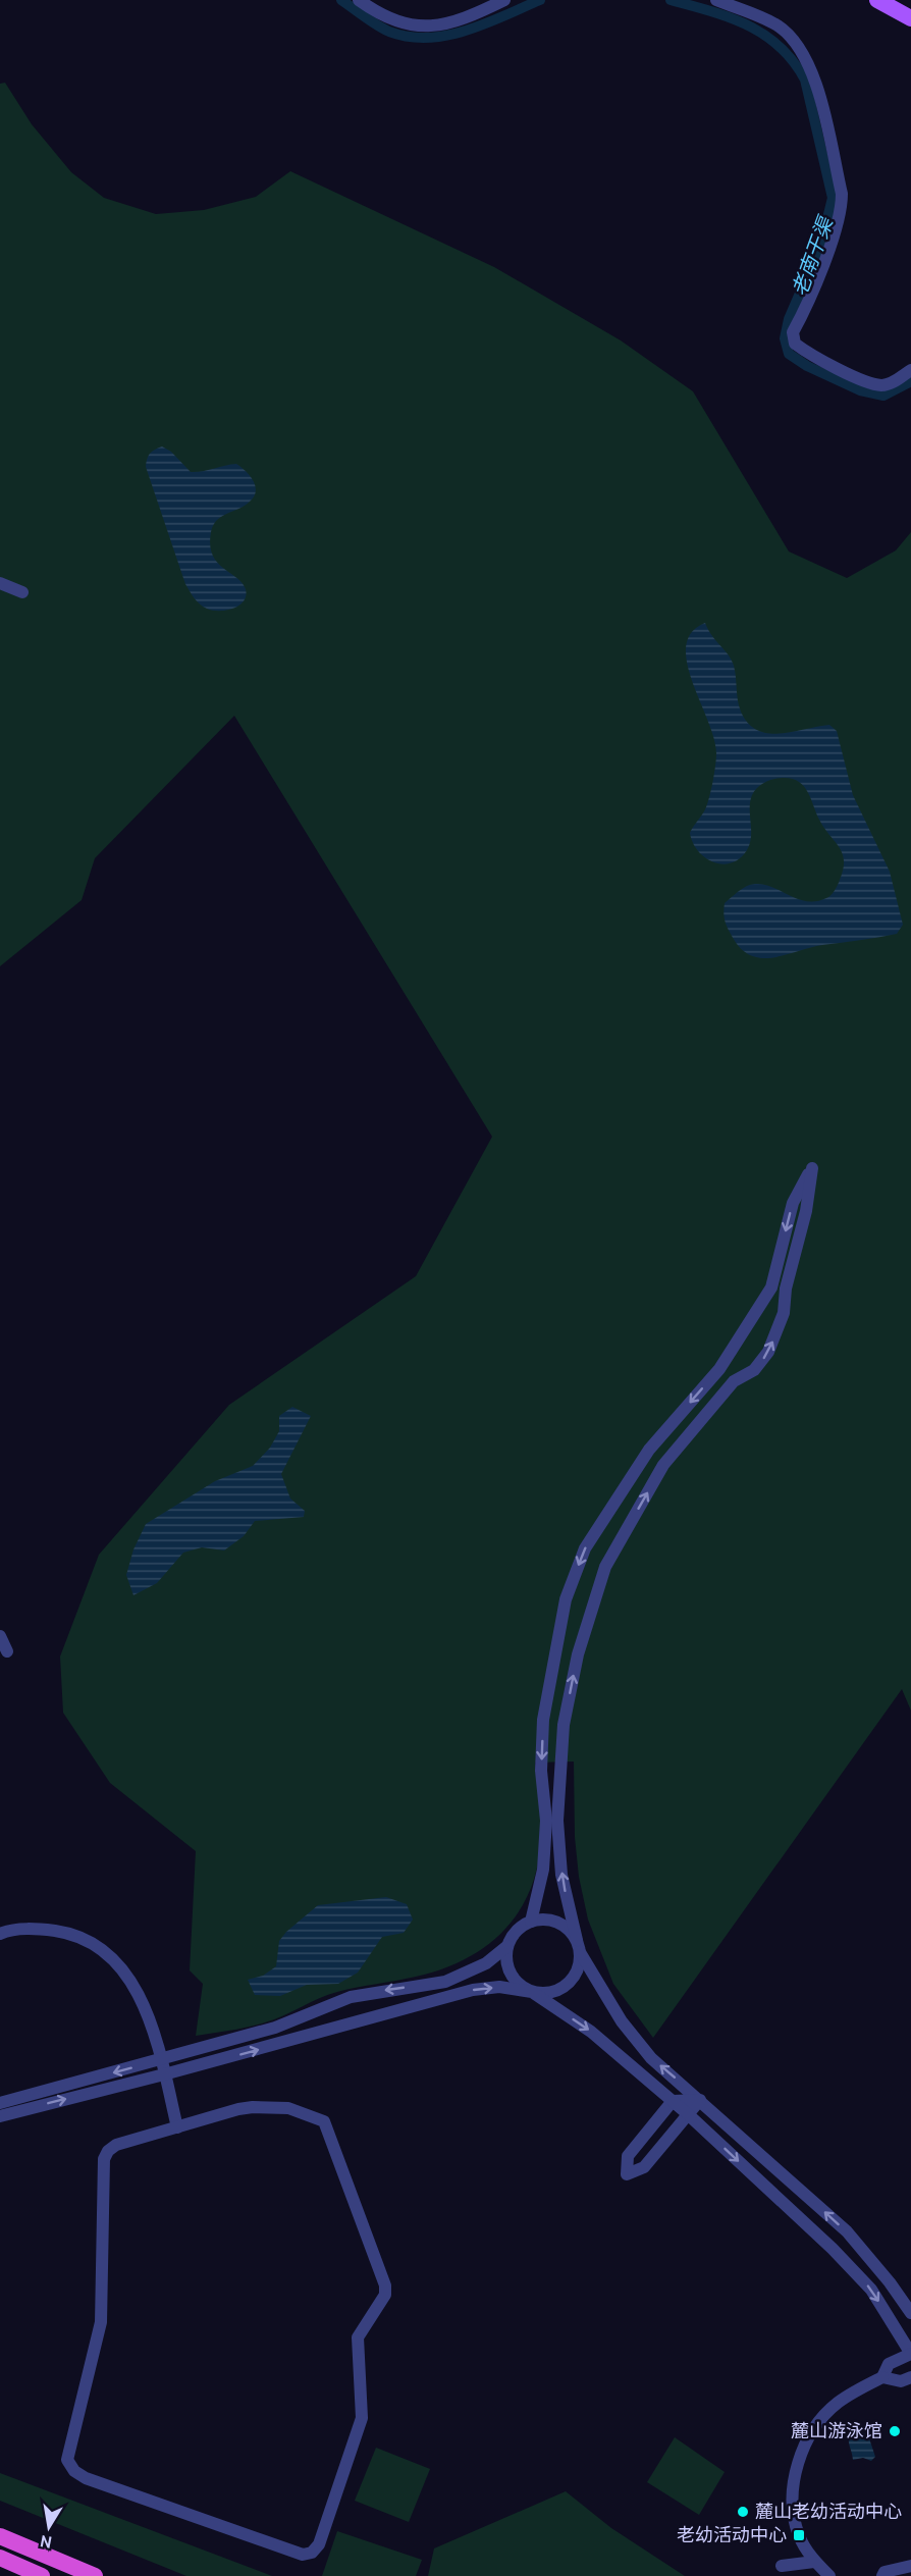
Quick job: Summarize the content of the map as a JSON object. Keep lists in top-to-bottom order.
{
  "water": ["老南干渠"],
  "places": {
    "other": ["麓山游泳馆", "麓山老幼活动中心"],
    "transit": ["老幼活动中心"]
  },
  "north": "bottom"
}
